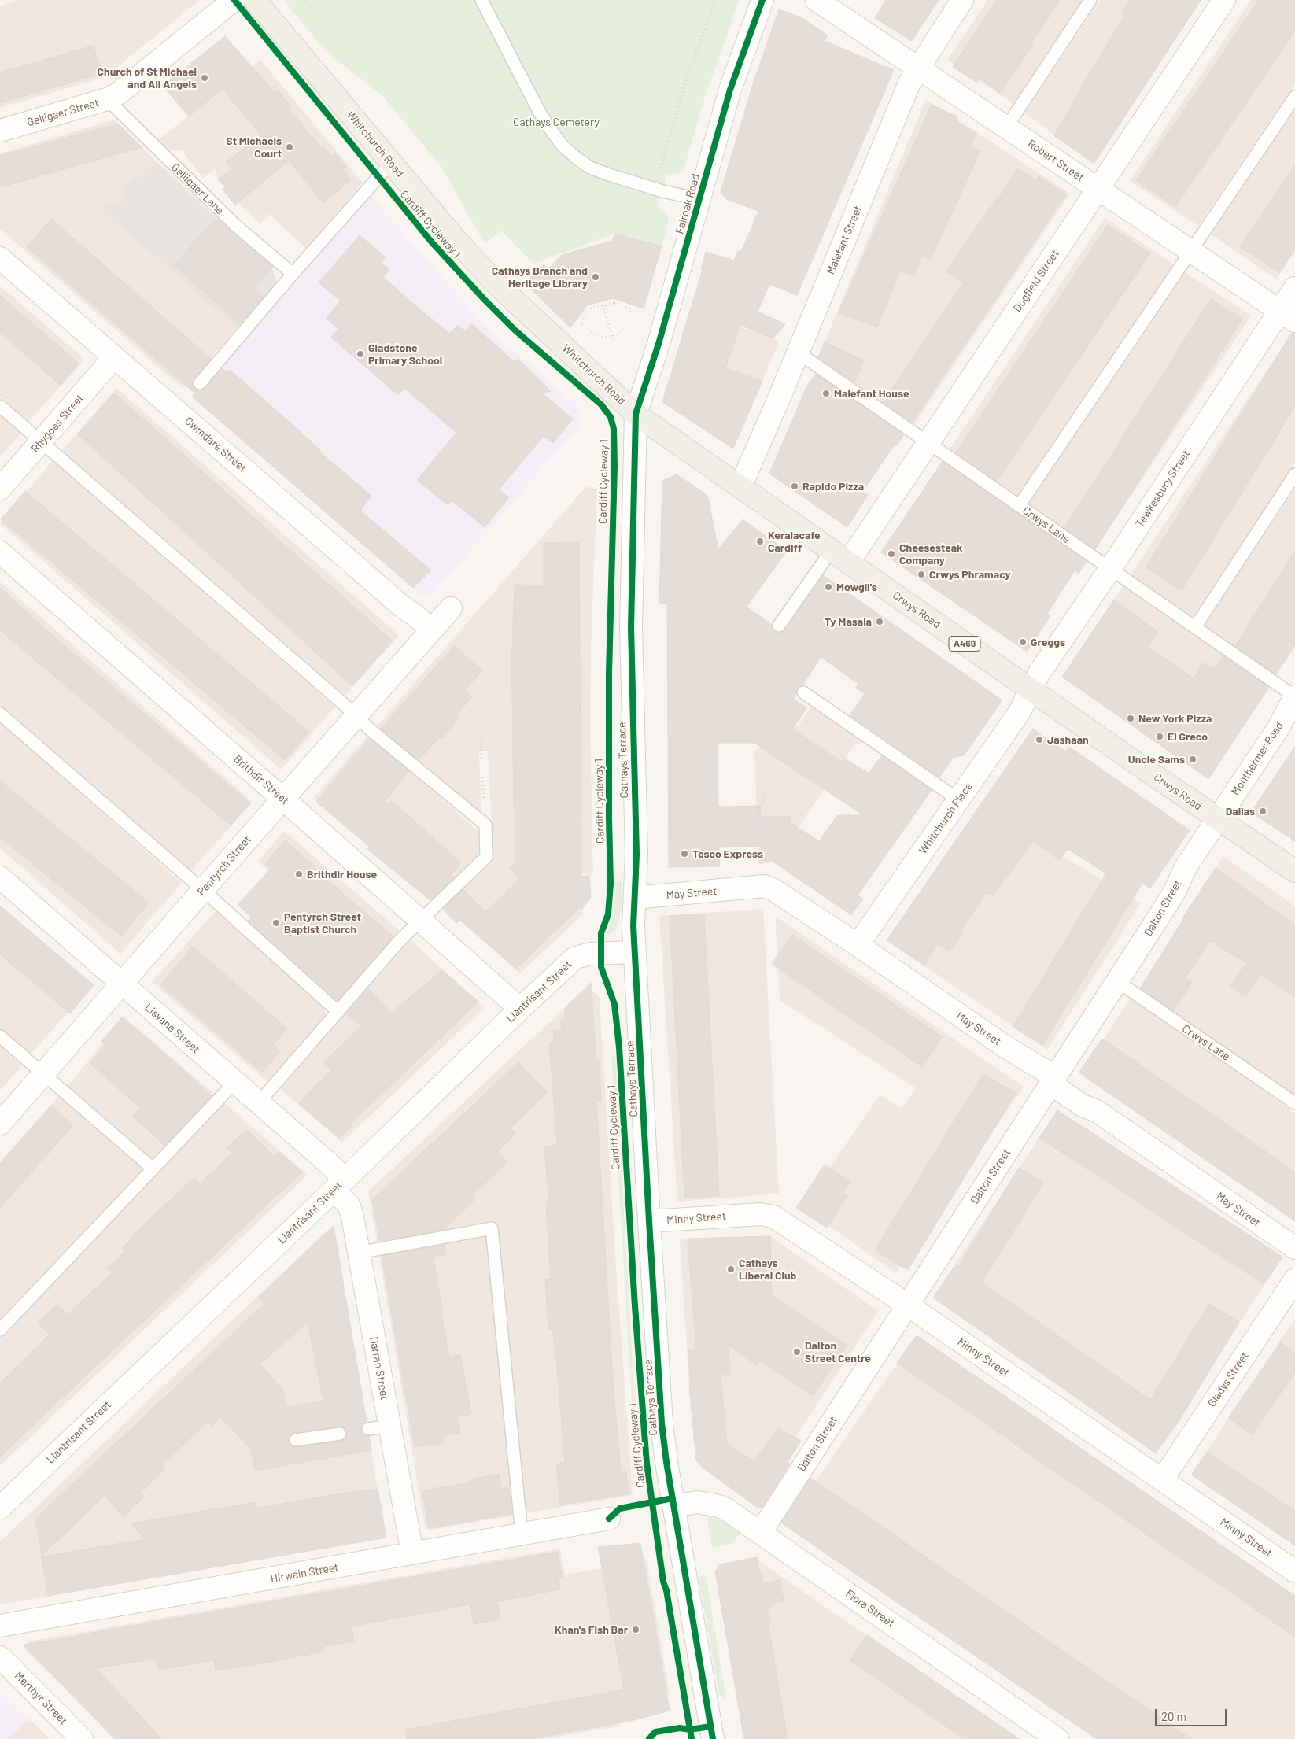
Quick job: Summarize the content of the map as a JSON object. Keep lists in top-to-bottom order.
{
  "streets": {
    "main road": ["Whitchurch Road", "Crwys Road", "A469"],
    "street": [
      "Gelligaer Street",
      "Robert Street",
      "Fairoak Road",
      "Malefant Street",
      "Dogfield Street",
      "Rhygoes Street",
      "Cwmdare Street",
      "Tewkesbury Street",
      "Monthermer Road",
      "Cathays Terrace",
      "Brithdir Street",
      "Whitchurch Place",
      "Pentyrch Street",
      "May Street",
      "Dalton Street",
      "Llantrisant Street",
      "Lisvane Street",
      "Minny Street",
      "Darran Street",
      "Gladys Street",
      "Hirwain Street",
      "Flora Street",
      "Merthyr Street"
    ],
    "lane": ["Gelligaer Lane", "Crwys Lane"],
    "cycle path": ["Cardiff Cycleway 1"]
  },
  "crossings": [
    ["Gelligaer Street", "Gelligaer Lane"],
    ["Whitchurch Road", "Fairoak Road"],
    ["Whitchurch Road", "Crwys Road"],
    ["Whitchurch Road", "Cathays Terrace"],
    ["Robert Street", "Malefant Street"],
    ["Robert Street", "Dogfield Street"],
    ["Robert Street", "Tewkesbury Street"],
    ["Fairoak Road", "Crwys Road"],
    ["Fairoak Road", "Cathays Terrace"],
    ["Malefant Street", "Crwys Lane"],
    ["Malefant Street", "Crwys Road"],
    ["Dogfield Street", "Crwys Lane"],
    ["Dogfield Street", "Crwys Road"],
    ["Rhygoes Street", "Cwmdare Street"],
    ["Cwmdare Street", "Pentyrch Street"],
    ["Tewkesbury Street", "Crwys Lane"],
    ["Tewkesbury Street", "Crwys Road"],
    ["Tewkesbury Street", "Whitchurch Place"],
    ["Crwys Lane", "Monthermer Road"],
    ["Crwys Lane", "Dalton Street"],
    ["Crwys Road", "Monthermer Road"],
    ["Crwys Road", "Cathays Terrace"],
    ["Crwys Road", "Whitchurch Place"],
    ["Crwys Road", "Dalton Street"],
    ["Monthermer Road", "Dalton Street"],
    ["Cathays Terrace", "May Street"],
    ["Cathays Terrace", "Llantrisant Street"],
    ["Cathays Terrace", "Minny Street"],
    ["Cathays Terrace", "Flora Street"],
    ["Brithdir Street", "Pentyrch Street"],
    ["Brithdir Street", "Llantrisant Street"],
    ["Whitchurch Place", "May Street"],
    ["Pentyrch Street", "Lisvane Street"],
    ["May Street", "Dalton Street"],
    ["Dalton Street", "Minny Street"],
    ["Dalton Street", "Flora Street"],
    ["Llantrisant Street", "Lisvane Street"],
    ["Llantrisant Street", "Darran Street"],
    ["Lisvane Street", "Darran Street"],
    ["Minny Street", "Gladys Street"],
    ["Darran Street", "Hirwain Street"]
  ],
  "parks": ["Cathays Cemetery"],
  "places": [
    "Church of St Michael and All Angels",
    "St Michaels Court",
    "Cathays Branch and Heritage Library",
    "Gladstone Primary School",
    "Malefant House",
    "Rapido Pizza",
    "Keralacafe Cardiff",
    "Cheesesteak Company",
    "Crwys Phramacy",
    "Mowgli's",
    "Ty Masala",
    "Greggs",
    "New York Pizza",
    "El Greco",
    "Jashaan",
    "Uncle Sams",
    "Dallas",
    "Tesco Express",
    "Brithdir House",
    "Pentyrch Street Baptist Church",
    "Cathays Liberal Club",
    "Dalton Street Centre",
    "Khan's Fish Bar"
  ],
  "scale_bar": "20 m"
}
